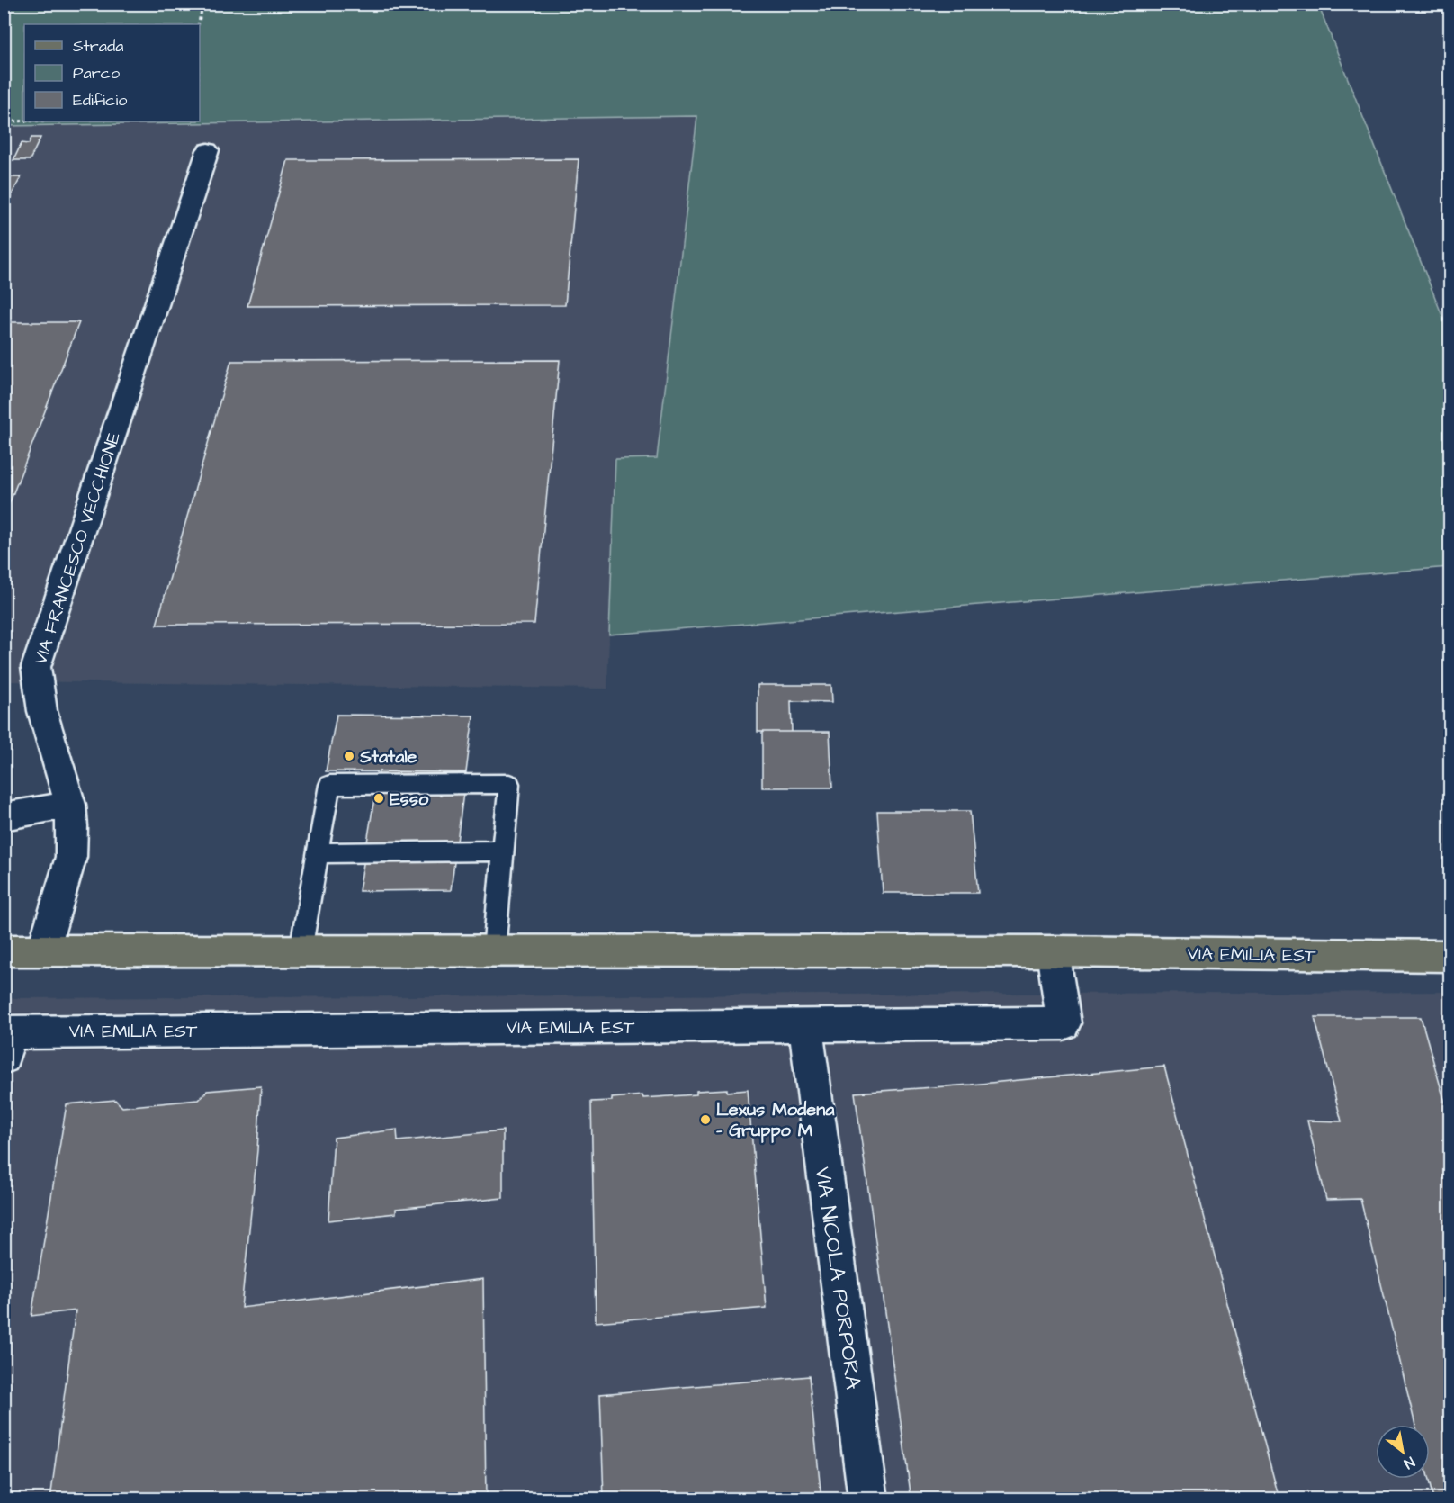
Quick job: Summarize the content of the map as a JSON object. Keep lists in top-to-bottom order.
{
  "streets": {
    "main road": ["VIA EMILIA EST"],
    "street": ["VIA FRANCESCO VECCHIONE", "VIA NICOLA PORPORA"]
  },
  "crossings": [
    ["VIA FRANCESCO VECCHIONE", "VIA EMILIA EST"],
    ["VIA EMILIA EST", "VIA NICOLA PORPORA"]
  ],
  "places": ["Statale", "Esso", "Lexus Modena - Gruppo M"],
  "legend": ["Strada", "Parco", "Edificio"],
  "north": "bottom right"
}
